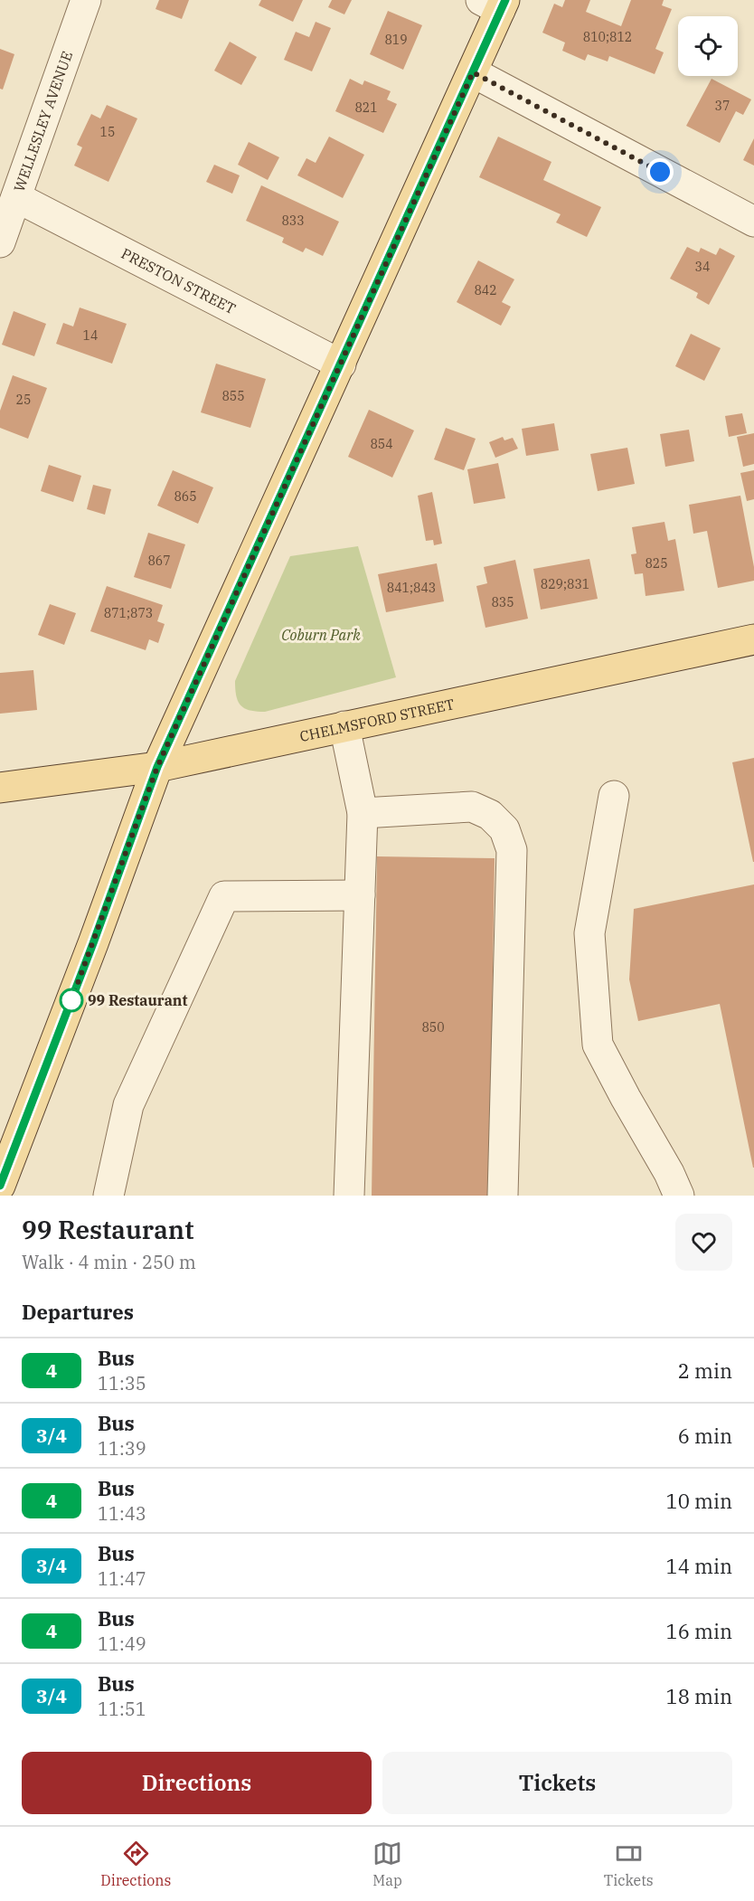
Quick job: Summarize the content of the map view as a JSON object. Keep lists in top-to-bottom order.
{
  "streets": {
    "main road": ["CHELMSFORD STREET"],
    "street": ["WELLESLEY AVENUE", "PRESTON STREET"]
  },
  "crossings": [
    ["WELLESLEY AVENUE", "PRESTON STREET"]
  ],
  "parks": ["Coburn Park"],
  "places": ["99 Restaurant"],
  "lines": ["bus line 4"],
  "house_numbers": [
    "810;812",
    "819",
    "37",
    "821",
    "15",
    "833",
    "34",
    "842",
    "14",
    "855",
    "25",
    "854",
    "865",
    "867",
    "825",
    "829;831",
    "841;843",
    "835",
    "871;873",
    "850"
  ],
  "page": {
    "heading": [
      ["99 Restaurant", "Walk · 4 min · 250 m"],
      "Departures"
    ],
    "list": [
      {
        "mark": "4",
        "name": "Bus",
        "note": "11:35",
        "value": "2 min"
      },
      {
        "mark": "3/4",
        "name": "Bus",
        "note": "11:39",
        "value": "6 min"
      },
      {
        "mark": "4",
        "name": "Bus",
        "note": "11:43",
        "value": "10 min"
      },
      {
        "mark": "3/4",
        "name": "Bus",
        "note": "11:47",
        "value": "14 min"
      },
      {
        "mark": "4",
        "name": "Bus",
        "note": "11:49",
        "value": "16 min"
      },
      {
        "mark": "3/4",
        "name": "Bus",
        "note": "11:51",
        "value": "18 min"
      }
    ],
    "buttons": ["Directions", "Tickets"],
    "tabs": ["Directions", "Map", "Tickets"]
  }
}
